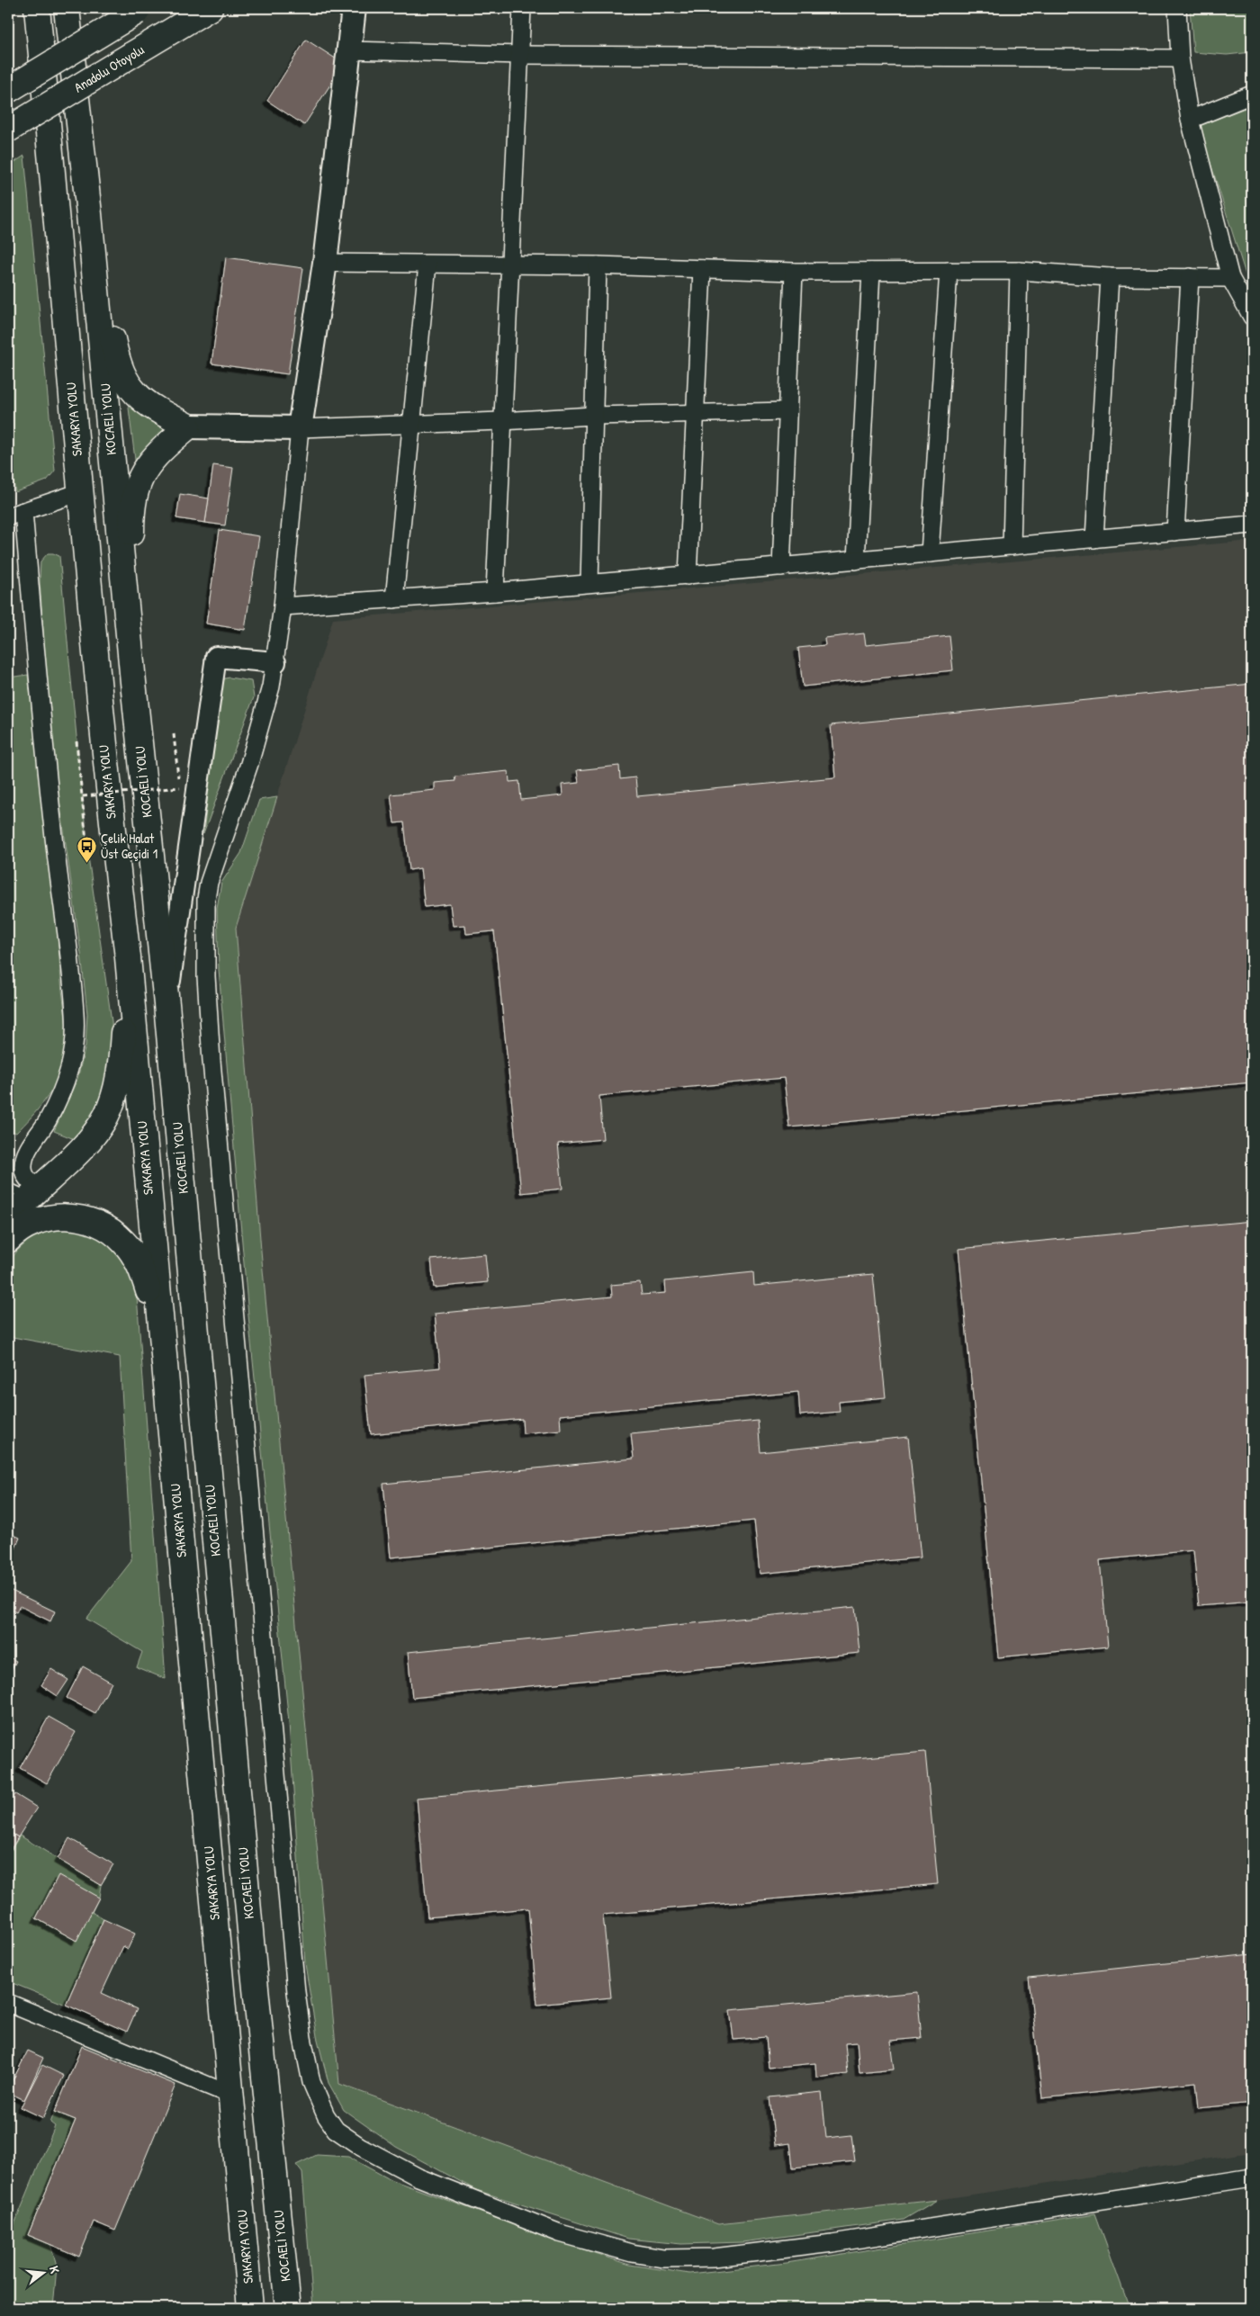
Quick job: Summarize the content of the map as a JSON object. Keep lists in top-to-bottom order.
{
  "streets": {
    "highway": ["Anadolu Otoyolu", "SAKARYA YOLU", "KOCAELİ YOLU"]
  },
  "places": {
    "bus stop": ["Çelik Halat Üst Geçidi 1"]
  },
  "north": "right"
}
